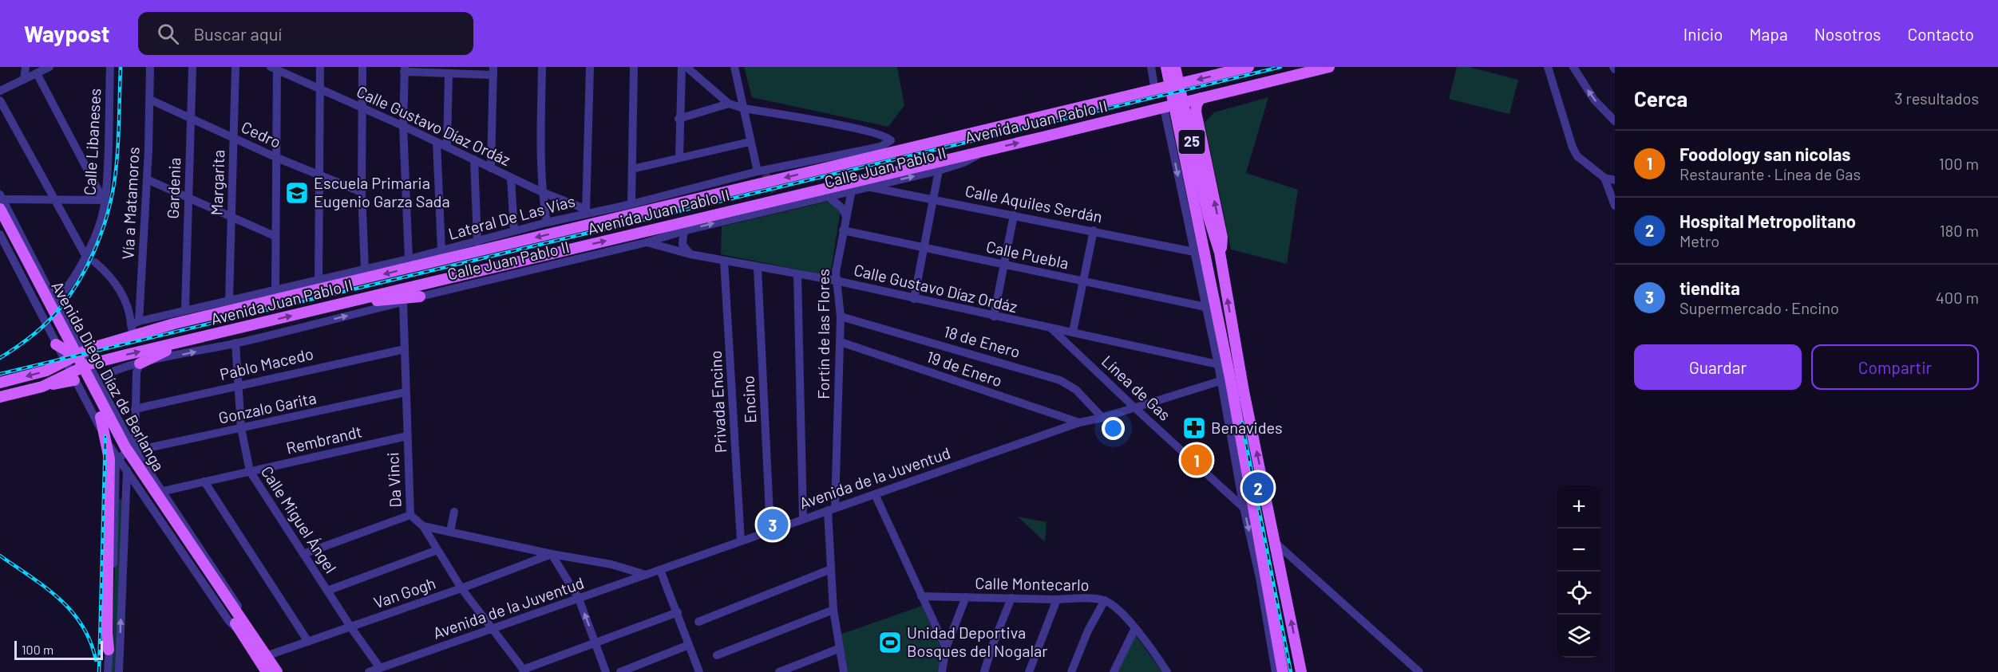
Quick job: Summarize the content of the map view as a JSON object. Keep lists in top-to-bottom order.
{
  "streets": {
    "main road": ["Avenida Juan Pablo II", "25", "Avenida Diego Díaz de Berlanga"],
    "street": [
      "Calle Gustavo Díaz Ordáz",
      "Cedro",
      "Calle Libaneses",
      "Calle Juan Pablo II",
      "Margarita",
      "Gardenia",
      "Vía a Matamoros",
      "Calle Aquiles Serdán",
      "Lateral De Las Vías",
      "Calle Puebla",
      "Fortín de las Flores",
      "18 de Enero",
      "Pablo Macedo",
      "19 de Enero",
      "Línea de Gas",
      "Encino",
      "Privada Encino",
      "Gonzalo Garita",
      "Rembrandt",
      "Avenida de la Juventud",
      "Da Vinci",
      "Calle Miguel Ángel",
      "Calle Montecarlo",
      "Van Gogh"
    ]
  },
  "crossings": [
    ["Avenida Juan Pablo II", "Calle Juan Pablo II"],
    ["Avenida Juan Pablo II", "Vía a Matamoros"],
    ["Avenida Juan Pablo II", "Lateral De Las Vías"],
    ["Calle Gustavo Díaz Ordáz", "Calle Juan Pablo II"],
    ["Calle Gustavo Díaz Ordáz", "Lateral De Las Vías"],
    ["Calle Gustavo Díaz Ordáz", "Fortín de las Flores"],
    ["Calle Gustavo Díaz Ordáz", "Línea de Gas"],
    ["Calle Gustavo Díaz Ordáz", "Encino"],
    ["Calle Gustavo Díaz Ordáz", "Privada Encino"],
    ["Cedro", "Margarita"],
    ["Cedro", "Gardenia"],
    ["Cedro", "Vía a Matamoros"],
    ["25", "Avenida de la Juventud"],
    ["Calle Juan Pablo II", "Calle Aquiles Serdán"],
    ["Calle Juan Pablo II", "Fortín de las Flores"],
    ["Calle Juan Pablo II", "Da Vinci"],
    ["Calle Juan Pablo II", "Calle Miguel Ángel"],
    ["Margarita", "Lateral De Las Vías"],
    ["Gardenia", "Lateral De Las Vías"],
    ["Vía a Matamoros", "Lateral De Las Vías"],
    ["Calle Puebla", "Fortín de las Flores"],
    ["Fortín de las Flores", "18 de Enero"],
    ["Fortín de las Flores", "19 de Enero"],
    ["Fortín de las Flores", "Avenida de la Juventud"],
    ["18 de Enero", "Avenida de la Juventud"],
    ["Pablo Macedo", "Da Vinci"],
    ["Pablo Macedo", "Calle Miguel Ángel"],
    ["19 de Enero", "Avenida de la Juventud"],
    ["Avenida Diego Díaz de Berlanga", "Van Gogh"],
    ["Línea de Gas", "Avenida de la Juventud"],
    ["Encino", "Avenida de la Juventud"],
    ["Privada Encino", "Avenida de la Juventud"],
    ["Gonzalo Garita", "Da Vinci"],
    ["Gonzalo Garita", "Calle Miguel Ángel"],
    ["Rembrandt", "Da Vinci"],
    ["Rembrandt", "Calle Miguel Ángel"],
    ["Avenida de la Juventud", "Da Vinci"],
    ["Avenida de la Juventud", "Calle Miguel Ángel"],
    ["Da Vinci", "Van Gogh"],
    ["Calle Miguel Ángel", "Van Gogh"]
  ],
  "one_way": ["Calle Juan Pablo II"],
  "places": {
    "school or university": ["Escuela Primaria Eugenio Garza Sada"],
    "pharmacy": ["Benavides"],
    "sports": ["Unidad Deportiva Bosques del Nogalar"]
  },
  "scale_bar": "100 m",
  "page": {
    "header": "Waypost",
    "search": "Buscar aquí",
    "nav": [
      "Inicio",
      "Mapa",
      "Nosotros",
      "Contacto"
    ],
    "heading": ["Cerca", "3 resultados"],
    "list": [
      {
        "mark": "1",
        "name": "Foodology san nicolas",
        "note": "Restaurante · Línea de Gas",
        "value": "100 m"
      },
      {
        "mark": "2",
        "name": "Hospital Metropolitano",
        "note": "Metro",
        "value": "180 m"
      },
      {
        "mark": "3",
        "name": "tiendita",
        "note": "Supermercado · Encino",
        "value": "400 m"
      }
    ],
    "buttons": ["Guardar", "Compartir"],
    "pins": ["1", "2", "3"],
    "map_buttons": ["+", "−"],
    "scale": "100 m"
  }
}
